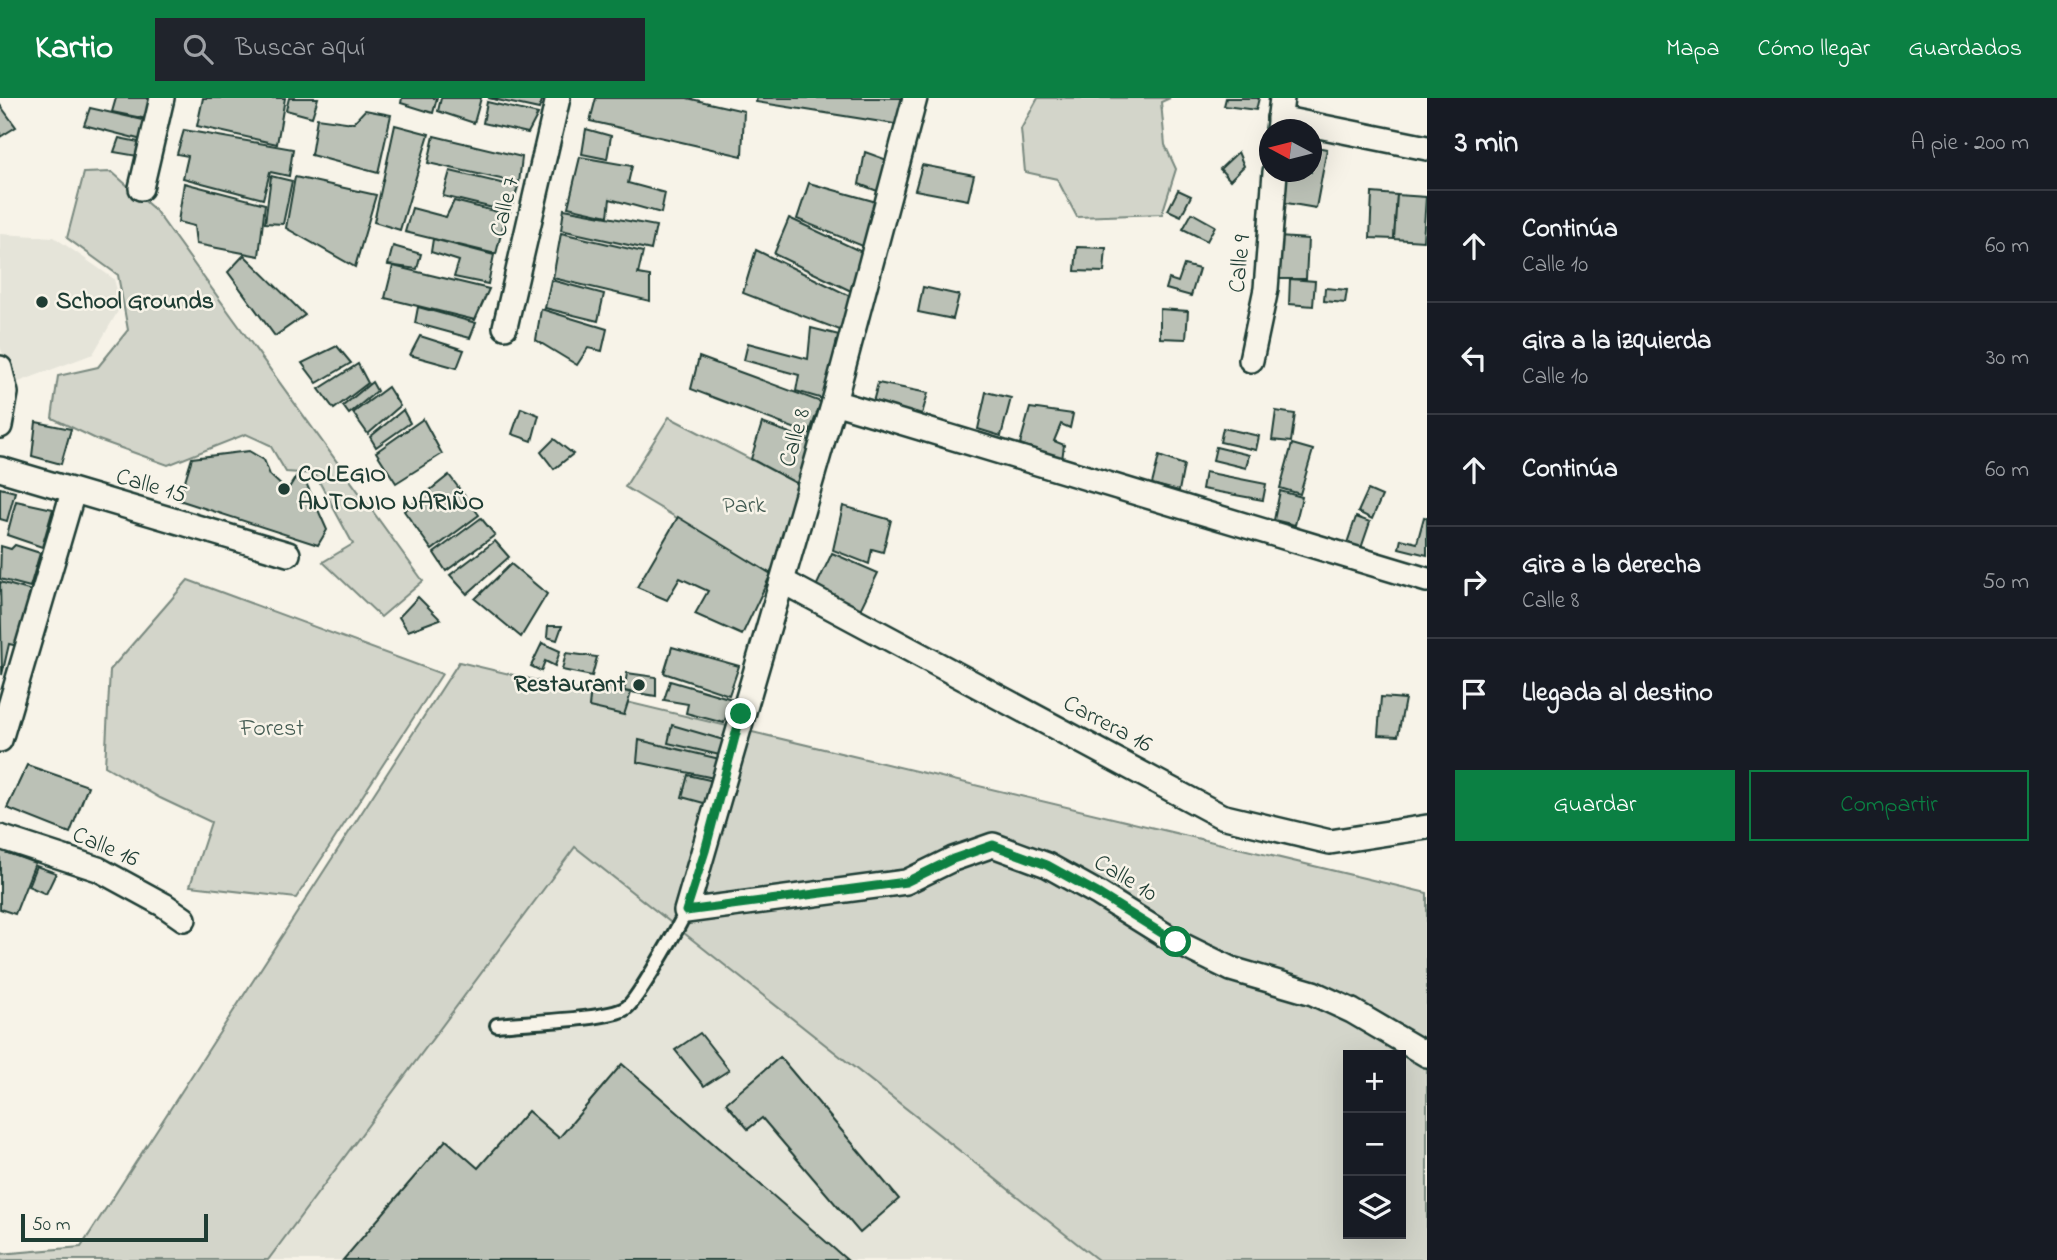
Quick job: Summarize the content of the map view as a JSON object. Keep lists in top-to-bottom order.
{
  "streets": {
    "street": [
      "Calle 7",
      "Calle 9",
      "Calle 8",
      "Calle 15",
      "Carrera 16",
      "Calle 16",
      "Calle 10"
    ]
  },
  "crossings": [
    ["Calle 8", "Carrera 16"],
    ["Calle 8", "Calle 10"]
  ],
  "parks": ["Park", "Forest"],
  "places": ["School Grounds", "COLEGIO ANTONIO NARIÑO", "Restaurant"],
  "scale_bar": "50 m",
  "north": "left",
  "page": {
    "header": "Kartio",
    "search": "Buscar aquí",
    "nav": ["Mapa", "Cómo llegar", "Guardados"],
    "heading": ["3 min", "A pie · 200 m"],
    "list": [
      ["Continúa", "Calle 10", "60 m"],
      ["Gira a la izquierda", "Calle 10", "30 m"],
      ["Continúa", "60 m"],
      ["Gira a la derecha", "Calle 8", "50 m"],
      "Llegada al destino"
    ],
    "buttons": ["Guardar", "Compartir"],
    "map_buttons": ["+", "−"],
    "scale": "50 m"
  }
}
